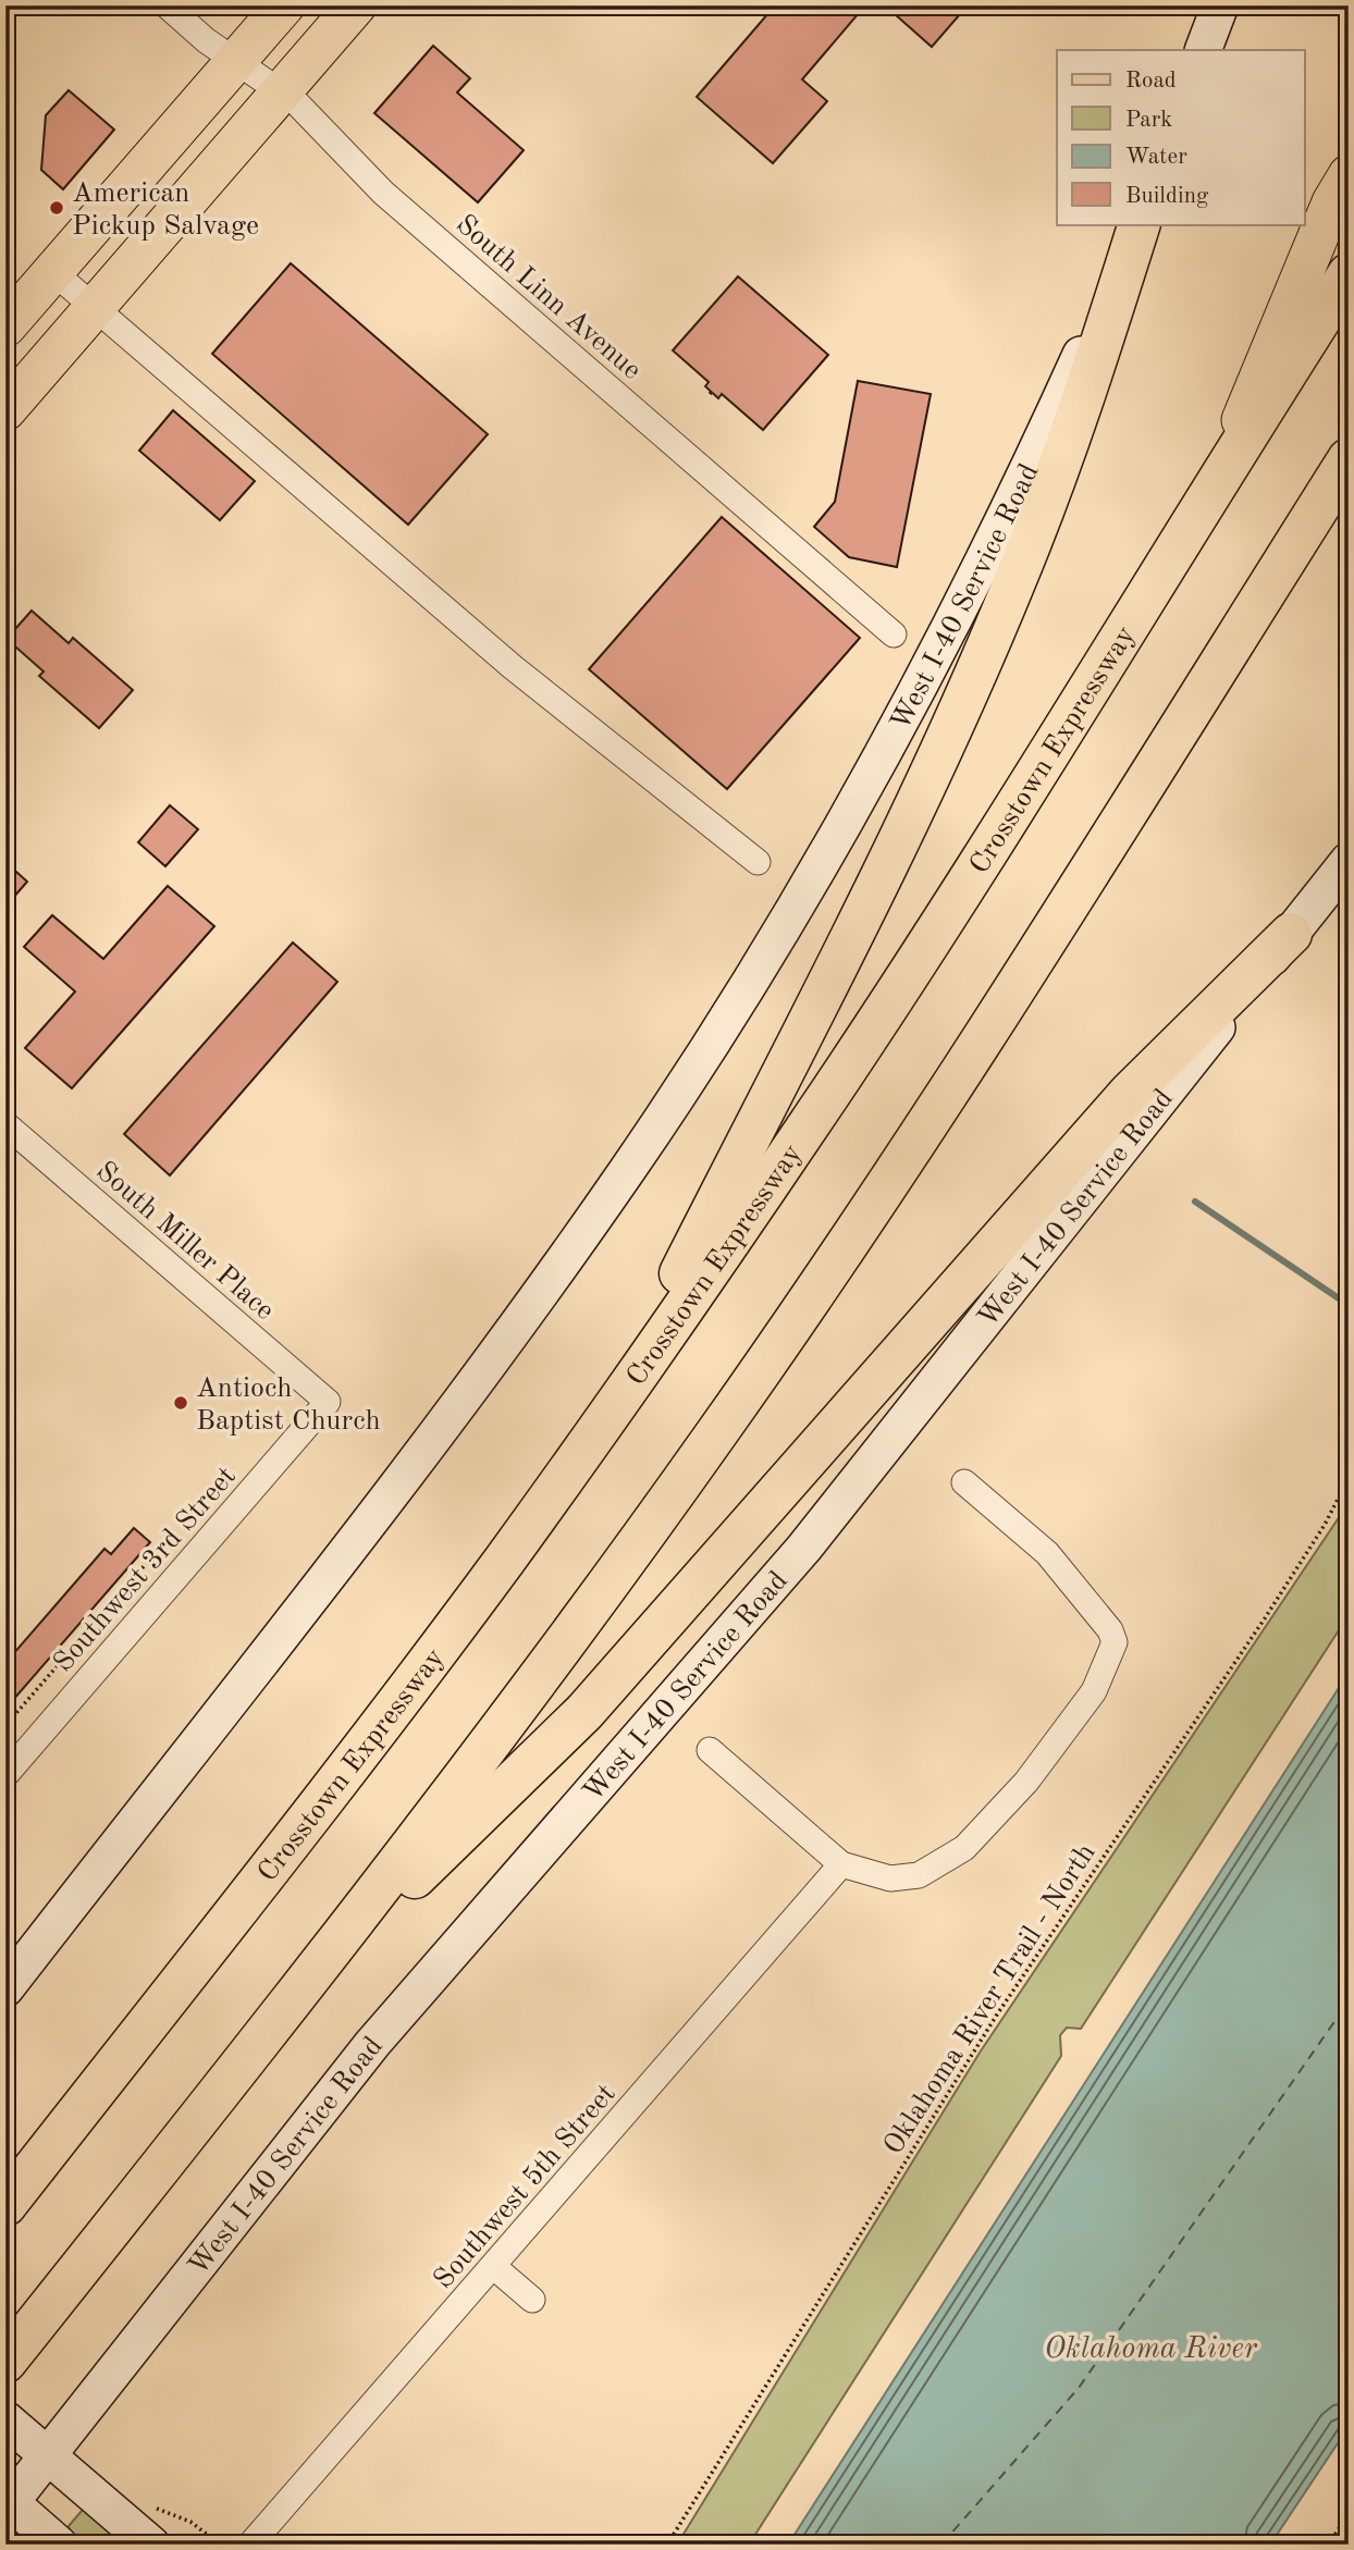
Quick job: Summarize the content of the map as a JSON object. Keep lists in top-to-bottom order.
{
  "streets": {
    "highway": ["Crosstown Expressway"],
    "main road": ["West I-40 Service Road"],
    "street": [
      "South Linn Avenue",
      "South Miller Place",
      "Southwest 3rd Street",
      "Southwest 5th Street"
    ],
    "path": ["Oklahoma River Trail - North"]
  },
  "crossings": [
    ["South Miller Place", "Southwest 3rd Street"]
  ],
  "water": ["Oklahoma River"],
  "places": ["American Pickup Salvage", "Antioch Baptist Church"],
  "legend": [
    "Road",
    "Park",
    "Water",
    "Building"
  ]
}
